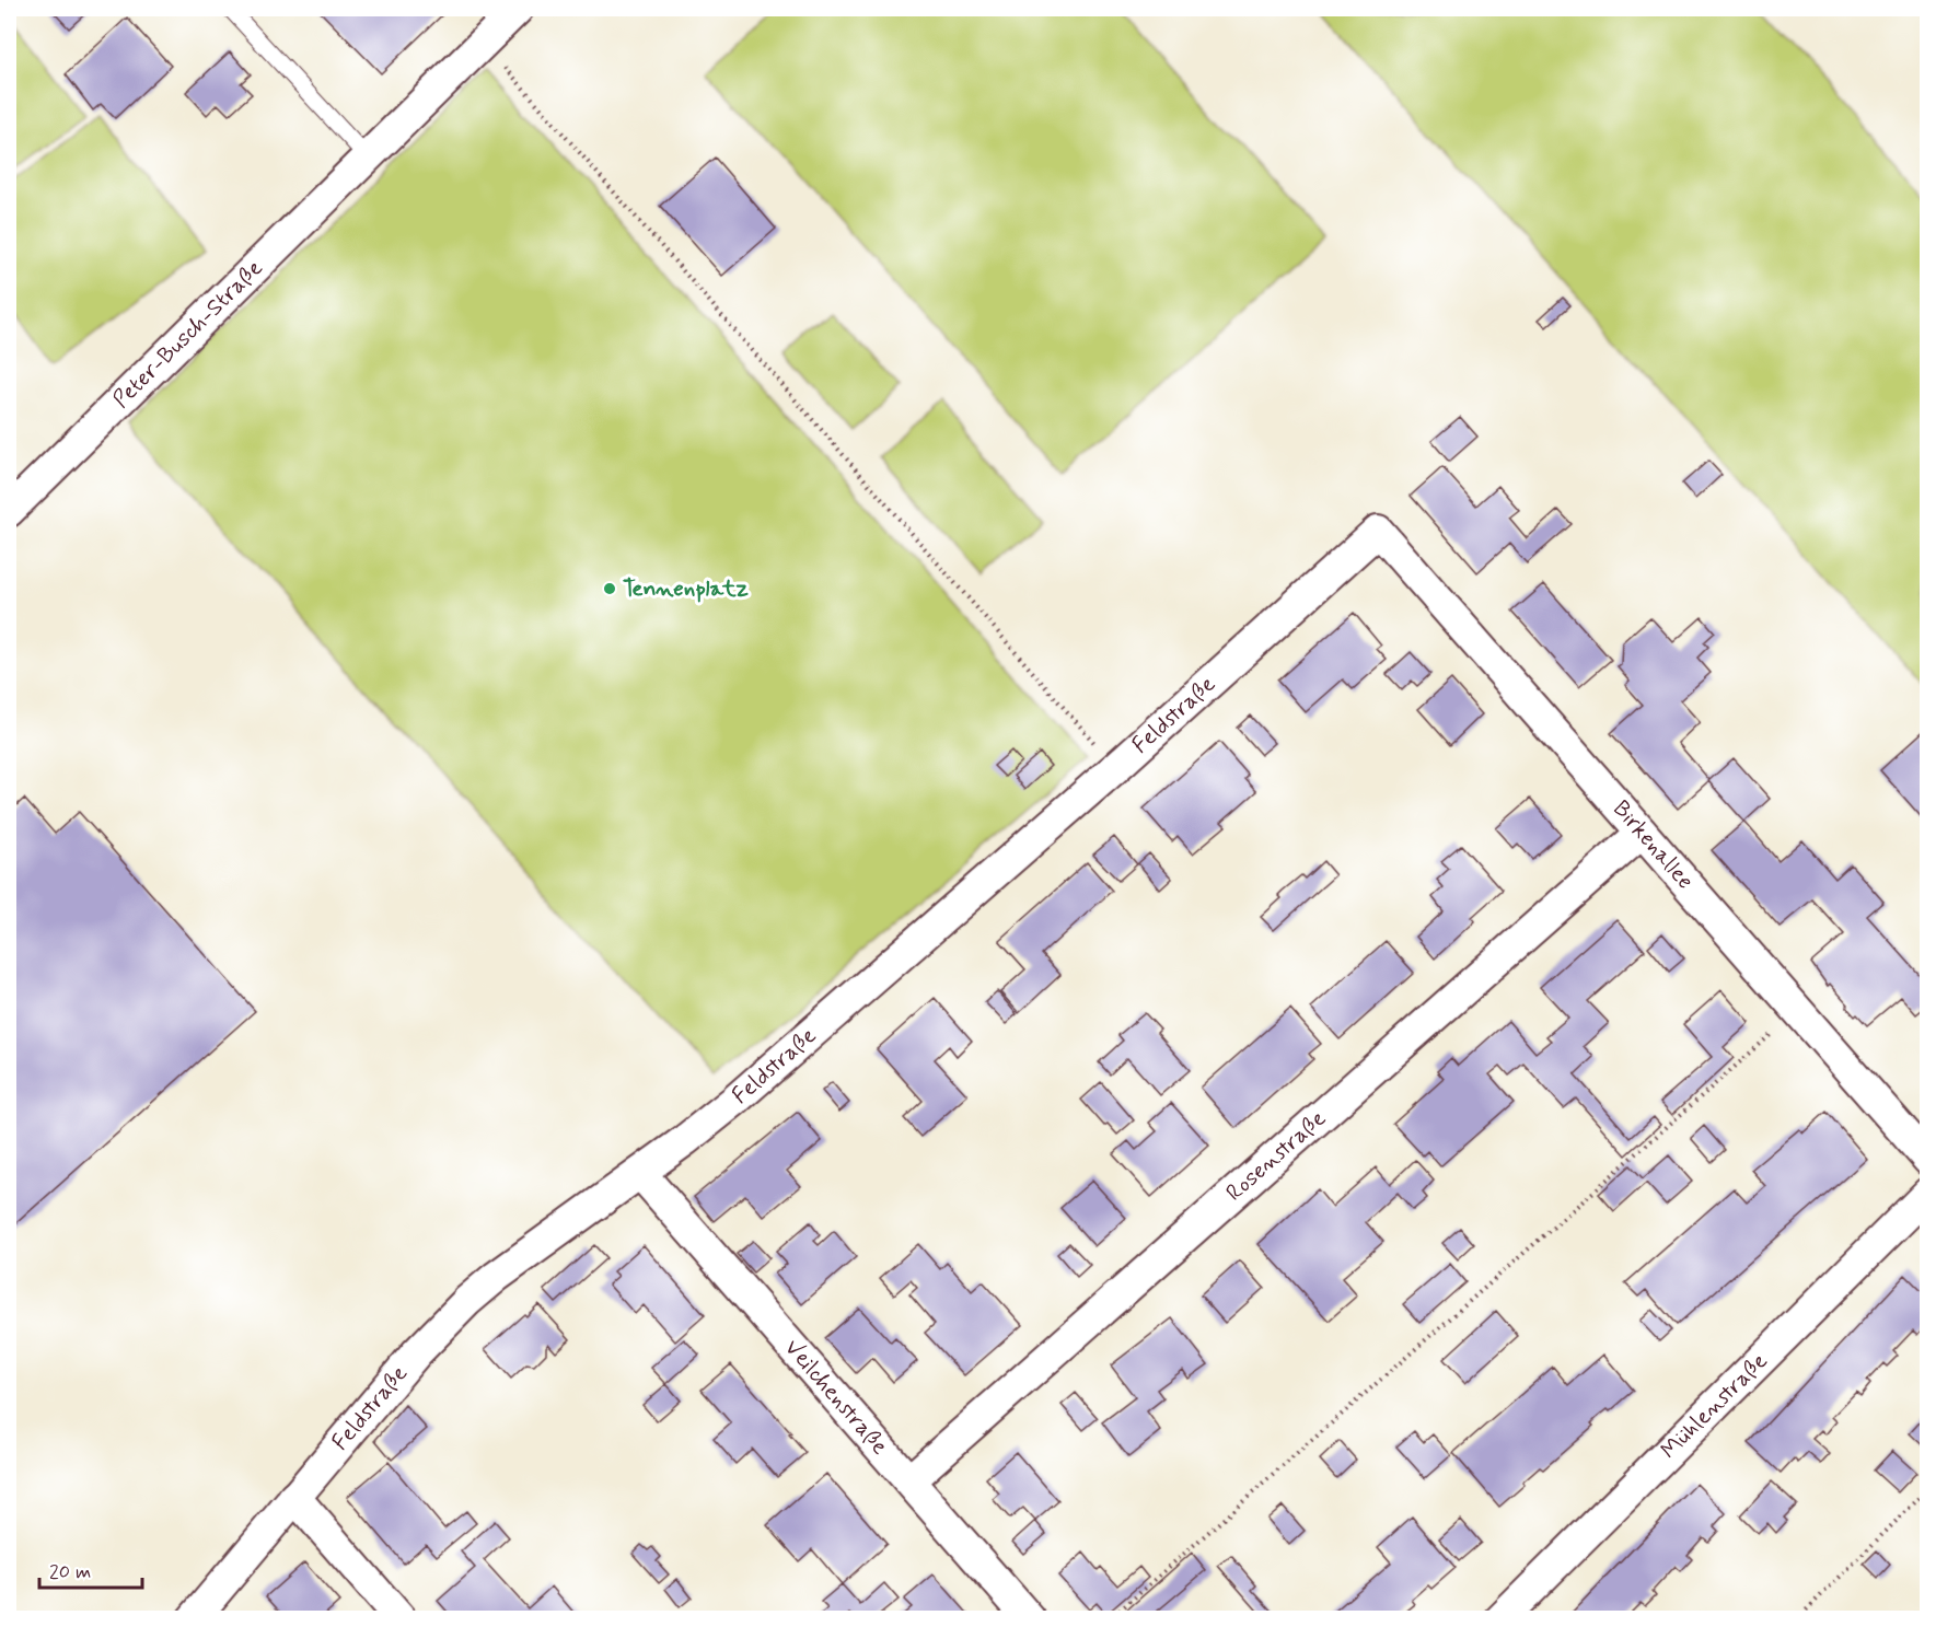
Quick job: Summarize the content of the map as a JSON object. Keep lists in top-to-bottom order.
{
  "streets": {
    "street": [
      "Peter-Busch-Straße",
      "Feldstraße",
      "Birkenallee",
      "Rosenstraße",
      "Veilchenstraße",
      "Mühlenstraße"
    ]
  },
  "crossings": [
    ["Feldstraße", "Birkenallee"],
    ["Feldstraße", "Veilchenstraße"],
    ["Birkenallee", "Rosenstraße"],
    ["Rosenstraße", "Veilchenstraße"]
  ],
  "places": ["Tennenplatz"],
  "scale_bar": "20 m"
}
